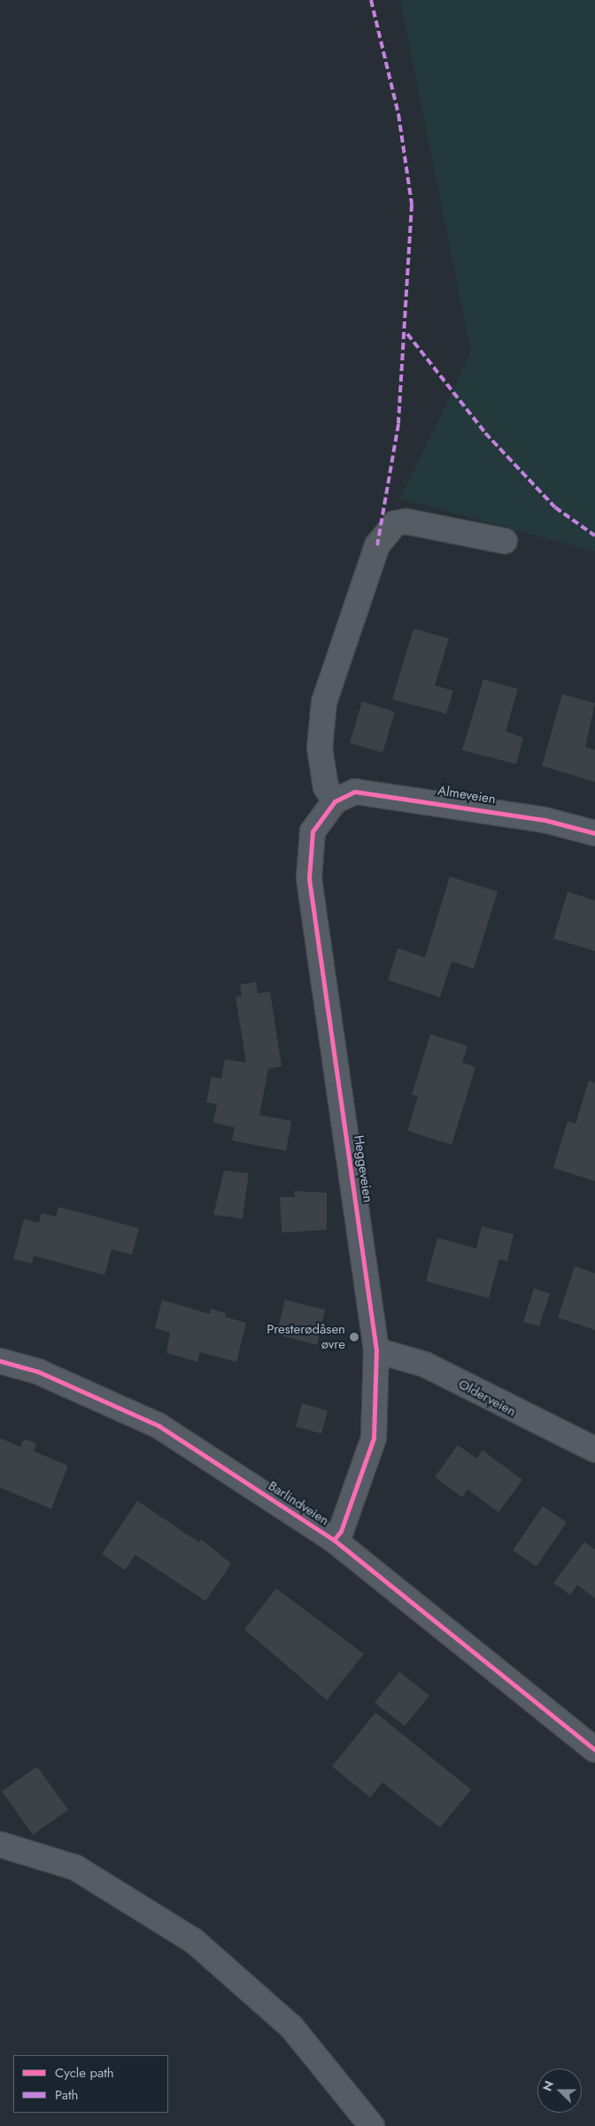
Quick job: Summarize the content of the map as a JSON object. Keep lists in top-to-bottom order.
{
  "streets": {
    "street": [
      "Almeveien",
      "Heggeveien",
      "Olderveien",
      "Barlindveien"
    ]
  },
  "crossings": [
    ["Almeveien", "Heggeveien"],
    ["Heggeveien", "Olderveien"],
    ["Heggeveien", "Barlindveien"]
  ],
  "places": ["Presterødåsen øvre"],
  "legend": ["Cycle path", "Path"],
  "north": "left"
}
